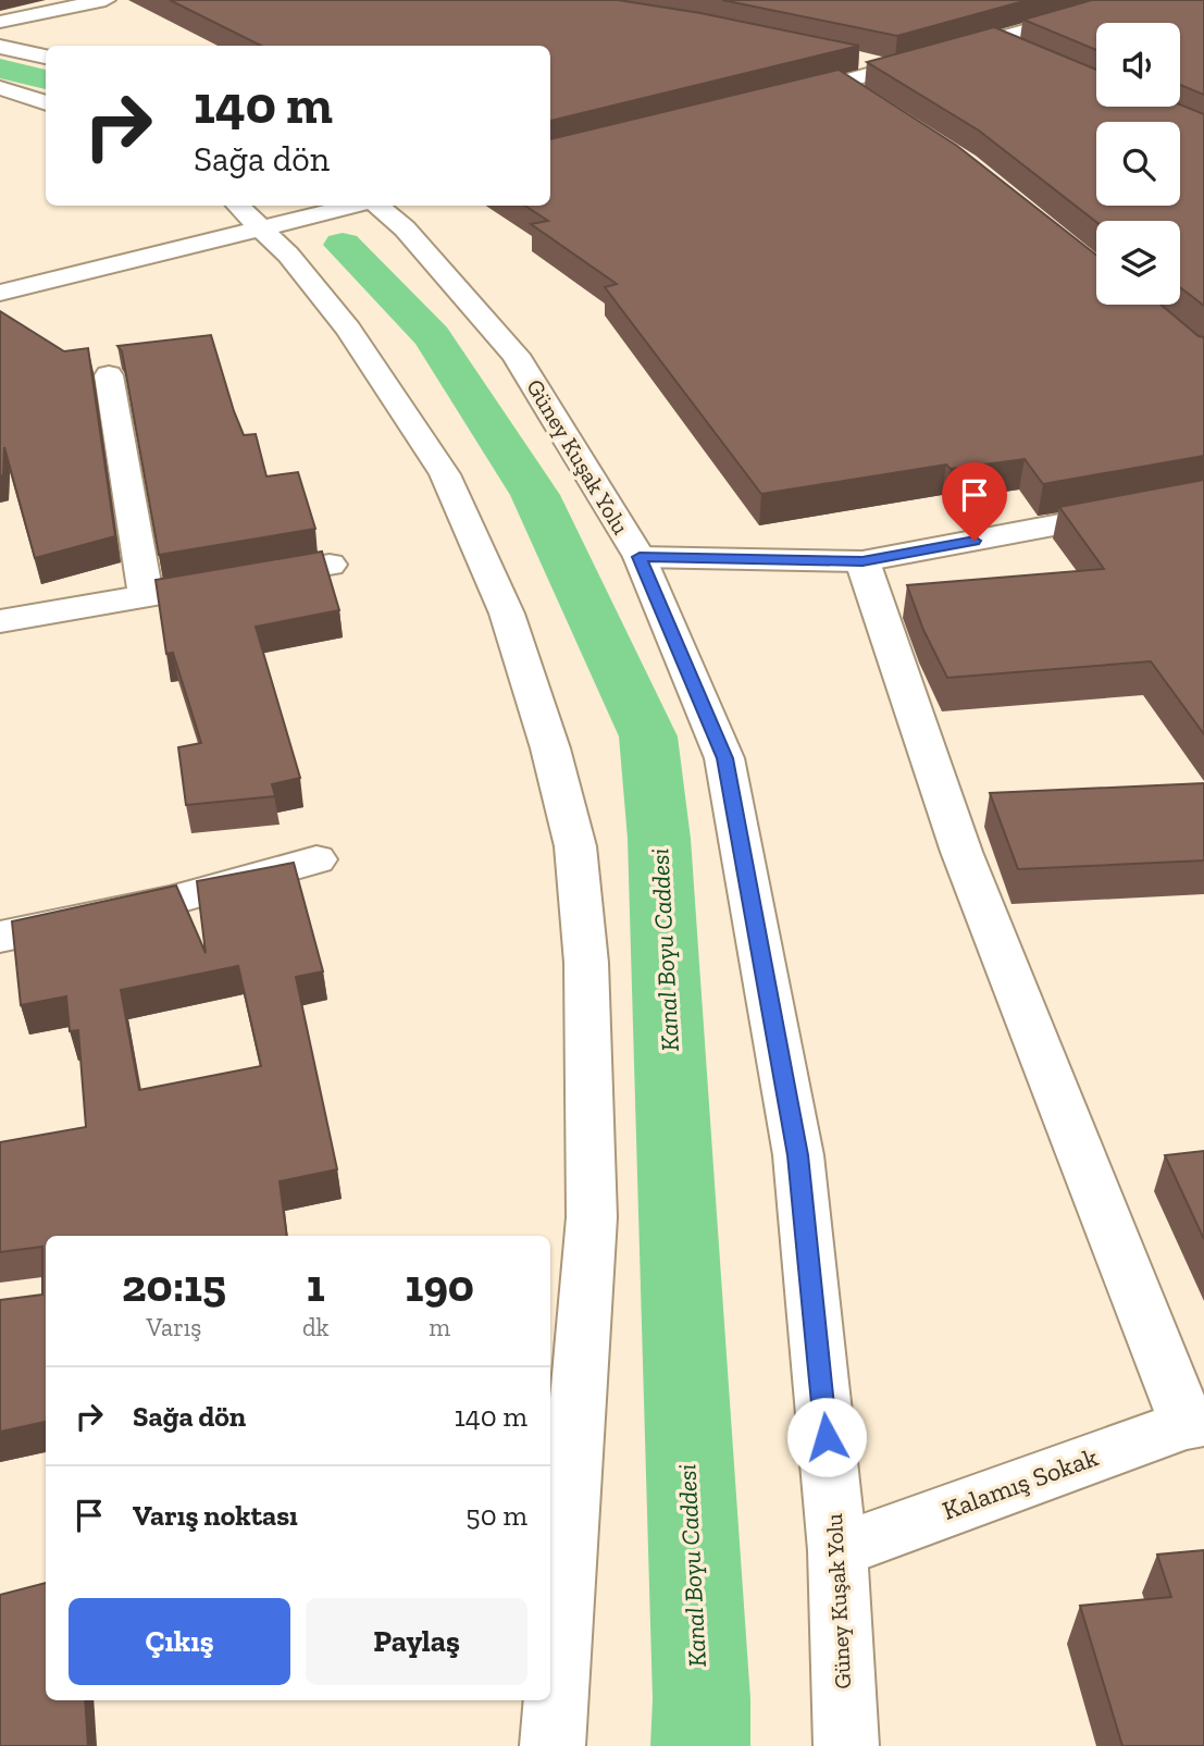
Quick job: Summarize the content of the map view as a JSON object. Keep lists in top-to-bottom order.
{
  "streets": {
    "main road": ["Güney Kuşak Yolu", "Kalamış Sokak"]
  },
  "crossings": [
    ["Güney Kuşak Yolu", "Kalamış Sokak"]
  ],
  "water": ["Kanal Boyu Caddesi"],
  "page": {
    "turn": ["140 m", "Sağa dön"],
    "eta": [
      "20:15",
      "Varış",
      "1",
      "dk",
      "190",
      "m"
    ],
    "list": [
      {
        "name": "Sağa dön",
        "value": "140 m"
      },
      {
        "name": "Varış noktası",
        "value": "50 m"
      }
    ],
    "buttons": ["Çıkış", "Paylaş"]
  }
}
